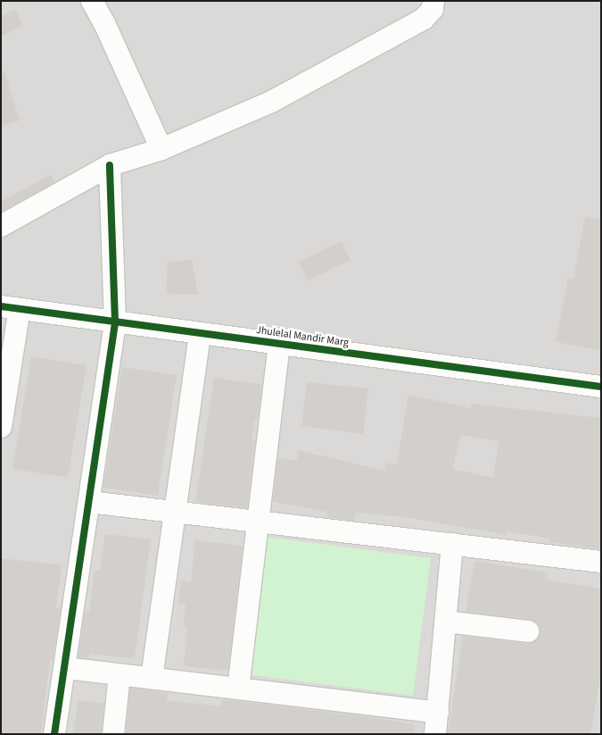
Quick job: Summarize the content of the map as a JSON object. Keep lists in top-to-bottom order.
{
  "streets": {
    "street": ["Jhulelal Mandir Marg"]
  }
}
